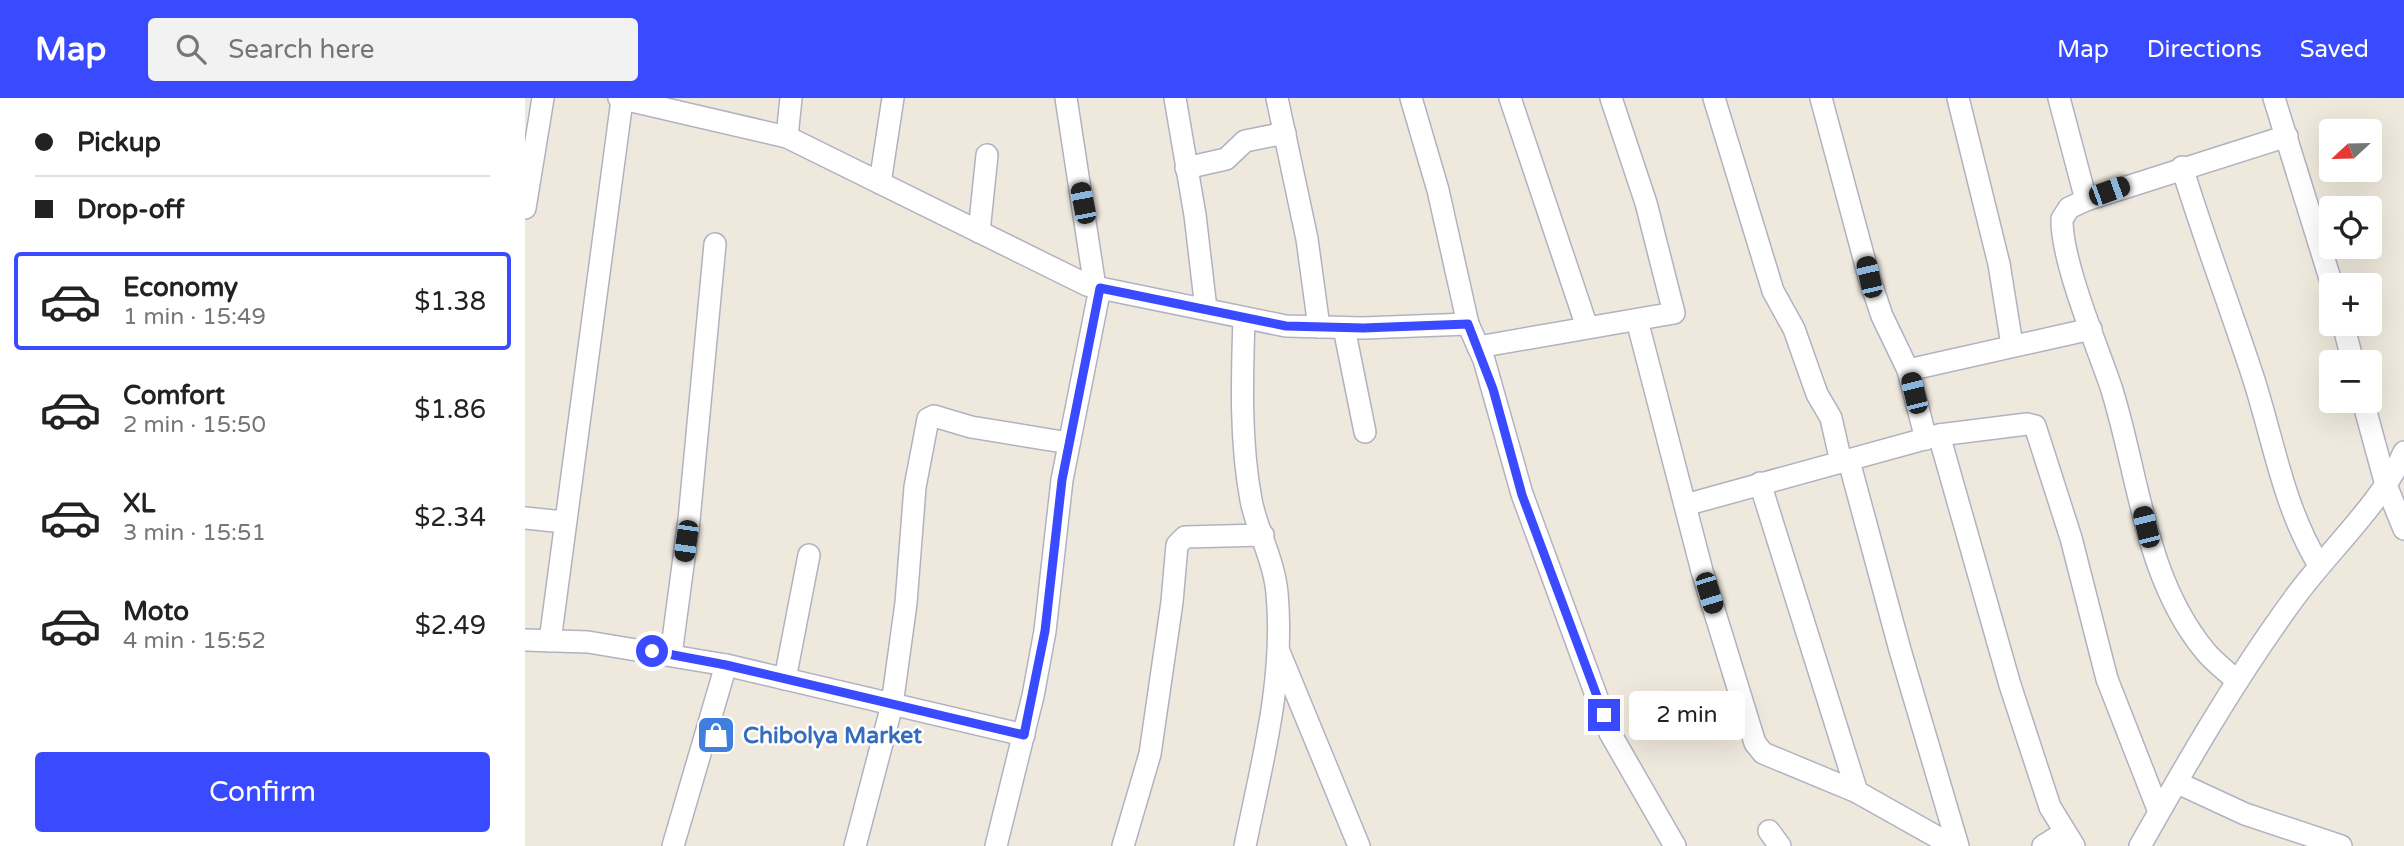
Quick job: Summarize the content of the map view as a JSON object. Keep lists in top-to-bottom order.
{
  "places": {
    "shop": ["Chibolya Market"]
  },
  "north": "left",
  "page": {
    "header": "Map",
    "search": "Search here",
    "nav": ["Map", "Directions", "Saved"],
    "banner": ["Pickup", "Drop-off"],
    "map_buttons": ["+", "−"],
    "list": [
      {
        "name": "Economy",
        "note": "1 min · 15:49",
        "value": "$1.38"
      },
      {
        "name": "Comfort",
        "note": "2 min · 15:50",
        "value": "$1.86"
      },
      {
        "name": "XL",
        "note": "3 min · 15:51",
        "value": "$2.34"
      },
      {
        "name": "Moto",
        "note": "4 min · 15:52",
        "value": "$2.49"
      }
    ],
    "bubble": "2 min",
    "buttons": "Confirm"
  }
}
